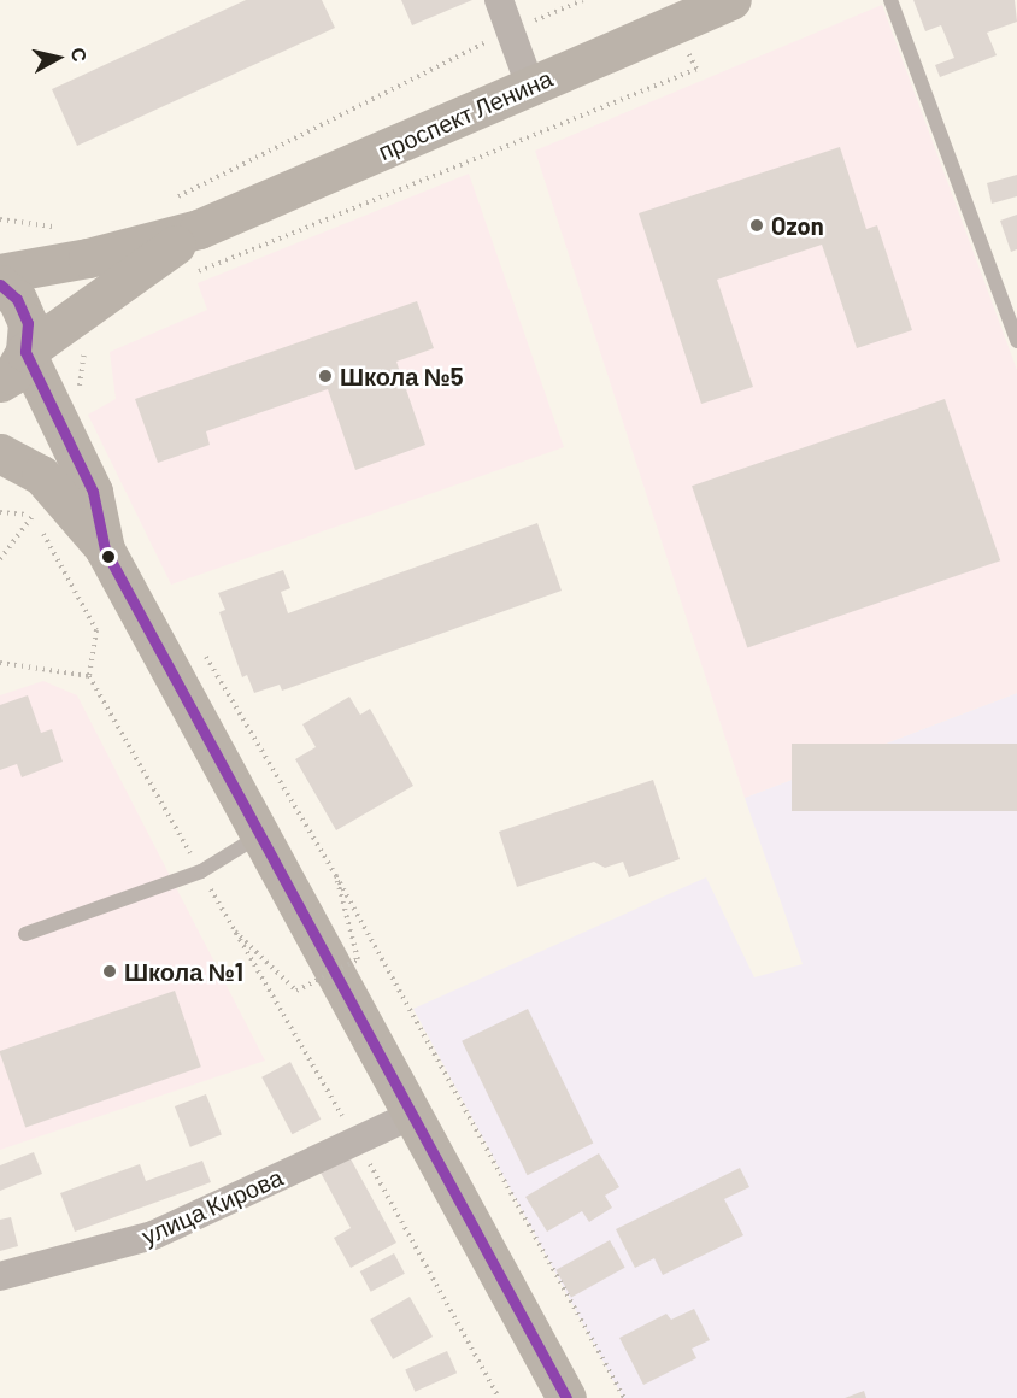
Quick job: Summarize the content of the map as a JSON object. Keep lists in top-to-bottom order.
{
  "streets": {
    "main road": ["проспект Ленина"],
    "street": ["улица Кирова"]
  },
  "places": ["Ozon", "Школа №5", "Школа №1"],
  "north": "right"
}
